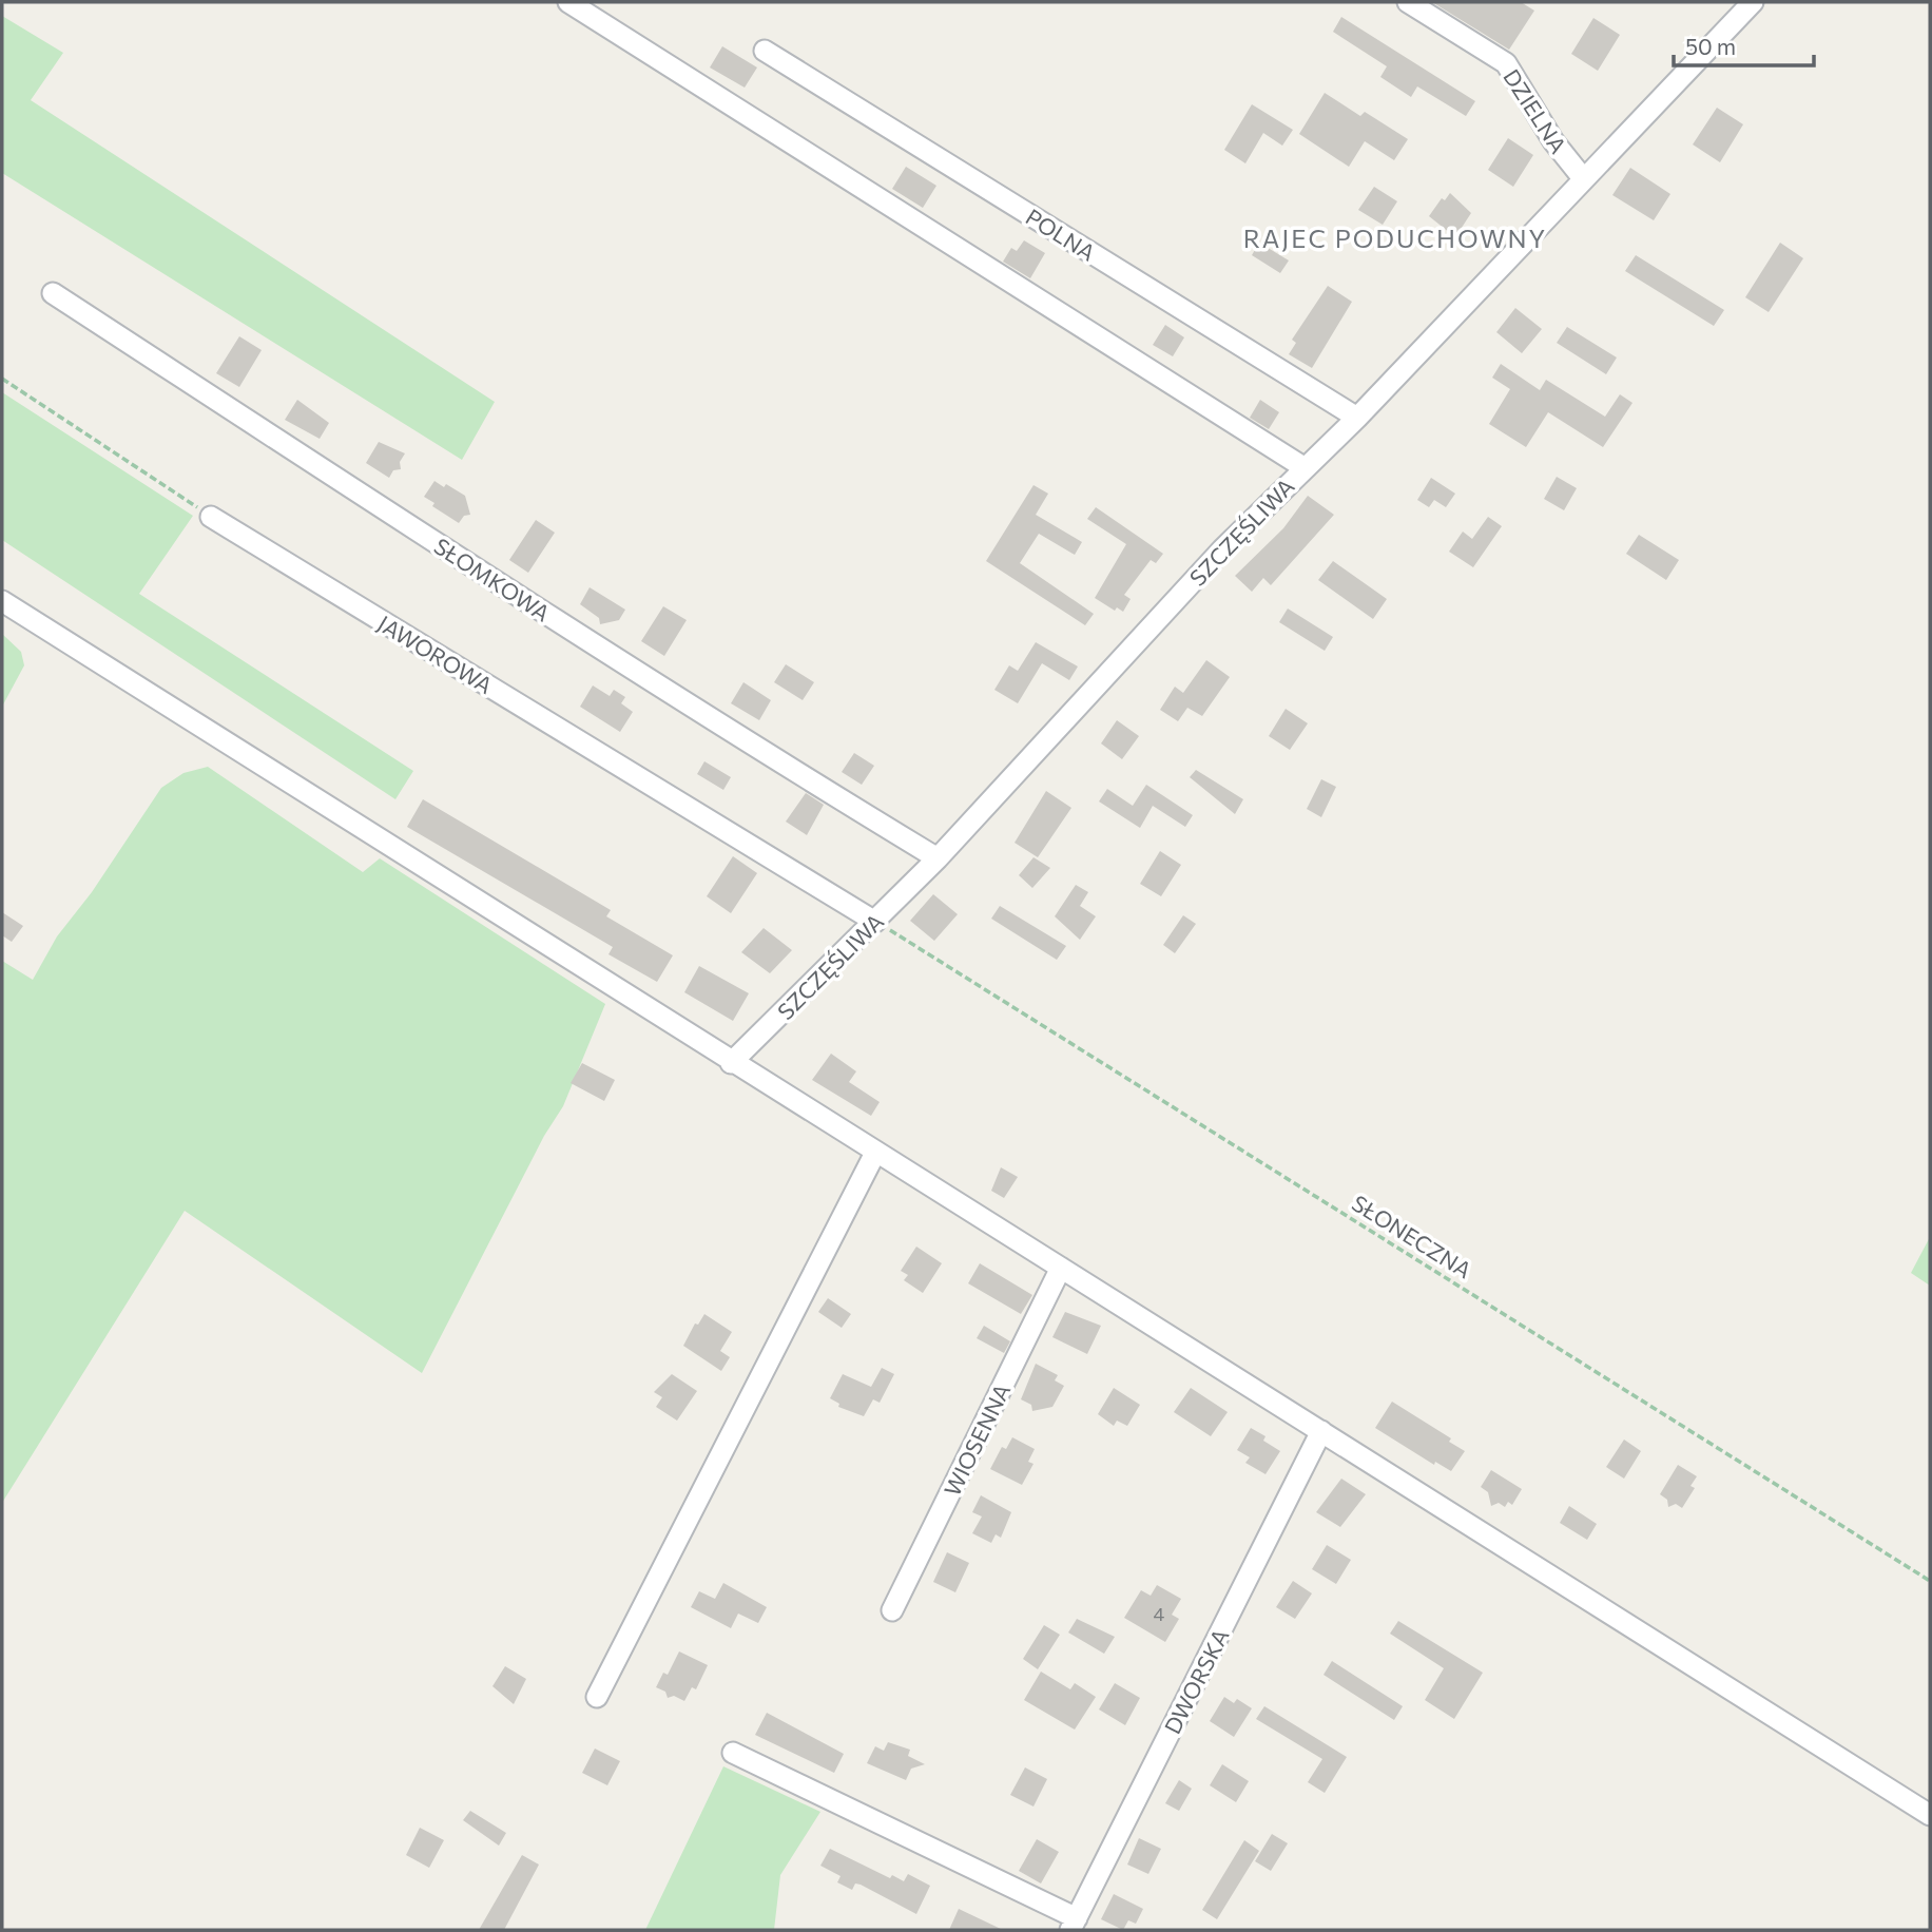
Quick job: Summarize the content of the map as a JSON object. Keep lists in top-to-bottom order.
{
  "streets": {
    "street": [
      "DZIELNA",
      "POLNA",
      "SZCZĘŚLIWA",
      "SŁOMKOWA",
      "JAWOROWA",
      "WIOSENNA",
      "DWORSKA"
    ],
    "path": ["SŁONECZNA"]
  },
  "crossings": [
    ["DZIELNA", "SZCZĘŚLIWA"],
    ["POLNA", "SZCZĘŚLIWA"],
    ["SZCZĘŚLIWA", "SŁOMKOWA"],
    ["SZCZĘŚLIWA", "JAWOROWA"],
    ["SZCZĘŚLIWA", "SŁONECZNA"],
    ["JAWOROWA", "SŁONECZNA"]
  ],
  "districts": ["RAJEC PODUCHOWNY"],
  "house_numbers": ["4"],
  "scale_bar": "50 m"
}
